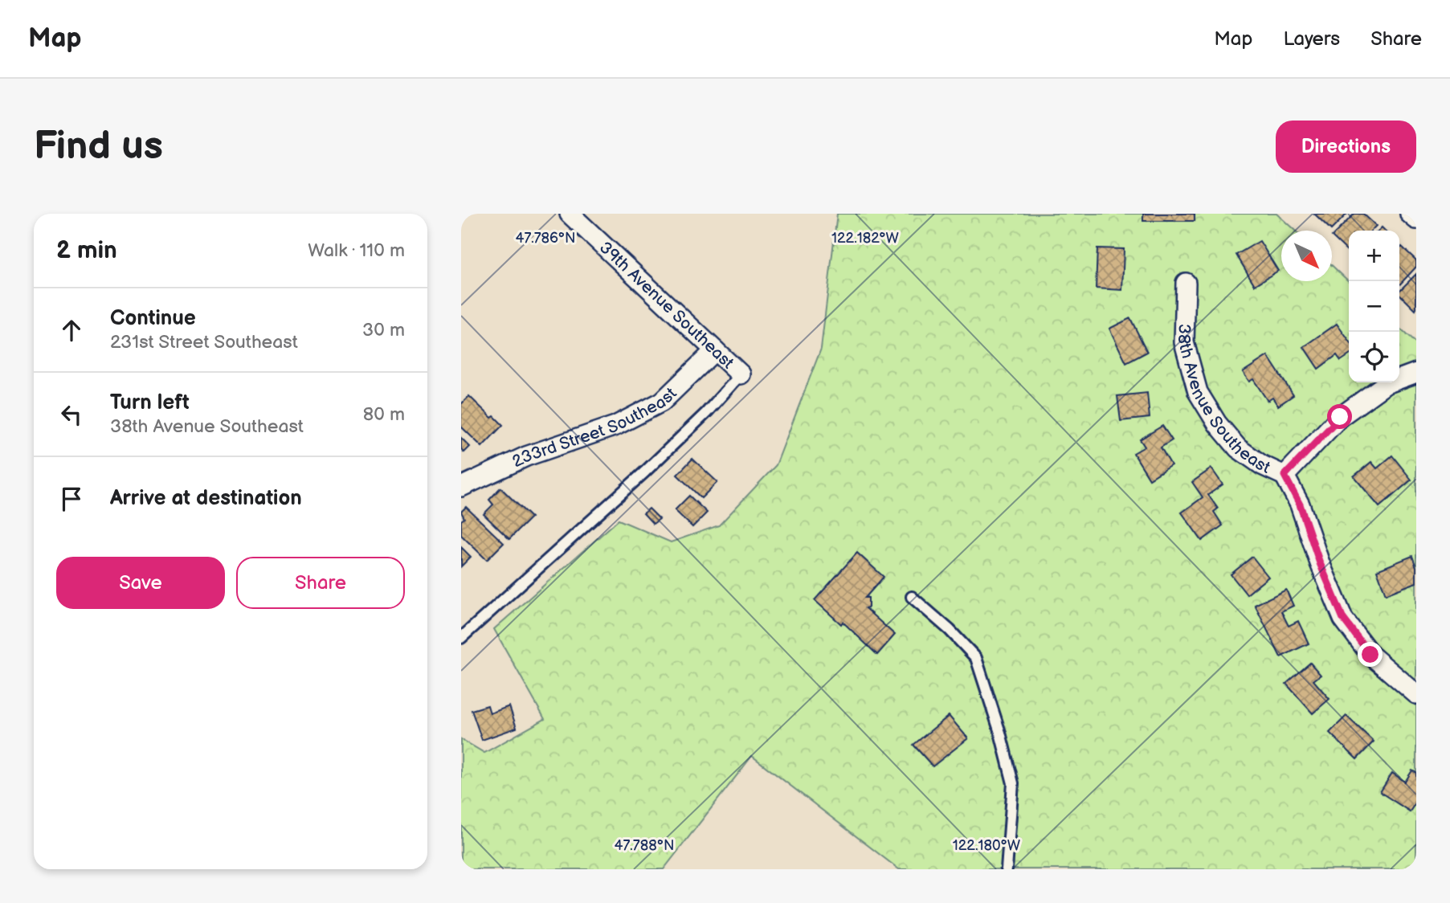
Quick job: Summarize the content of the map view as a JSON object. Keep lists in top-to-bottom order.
{
  "streets": {
    "street": ["39th Avenue Southeast", "38th Avenue Southeast", "233rd Street Southeast"]
  },
  "crossings": [
    ["39th Avenue Southeast", "233rd Street Southeast"]
  ],
  "north": "bottom right",
  "page": {
    "header": "Map",
    "nav": ["Map", "Layers", "Share"],
    "buttons": [
      "Directions",
      ["Save", "Share"]
    ],
    "title": "Find us",
    "heading": ["2 min", "Walk · 110 m"],
    "map_buttons": ["+", "−"],
    "list": [
      ["Continue", "231st Street Southeast", "30 m"],
      ["Turn left", "38th Avenue Southeast", "80 m"],
      "Arrive at destination"
    ]
  },
  "coordinates": [
    "47.786°N",
    "122.182°W",
    "122.180°W",
    "47.788°N"
  ]
}
